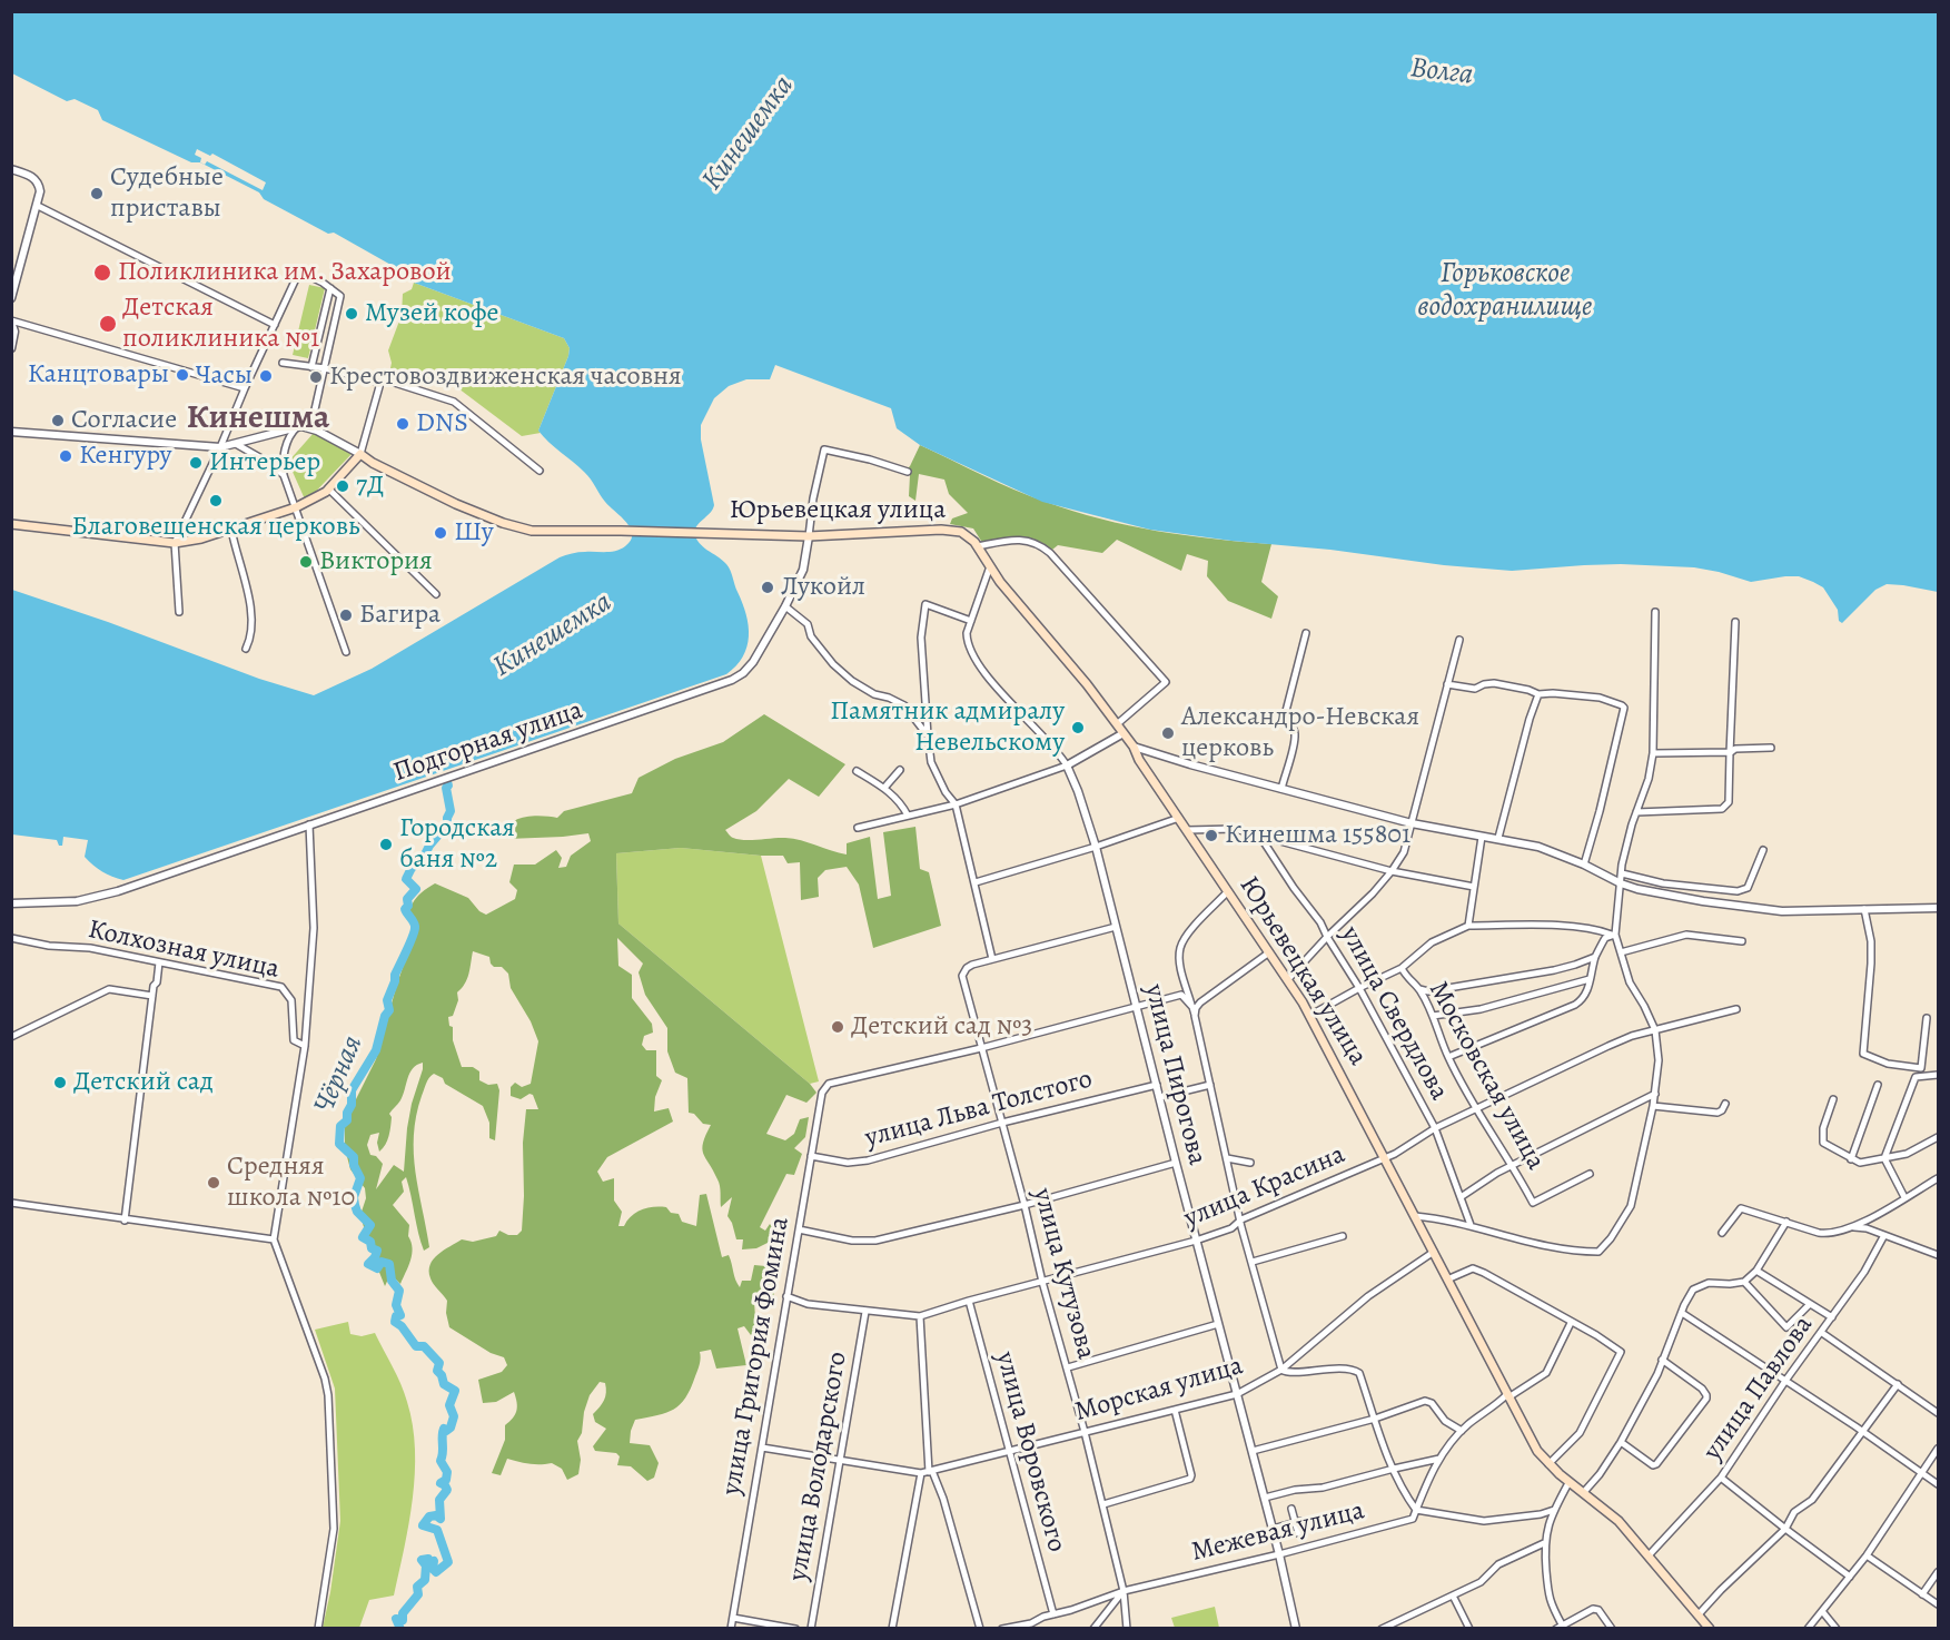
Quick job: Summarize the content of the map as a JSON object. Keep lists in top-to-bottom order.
{
  "streets": {
    "main road": ["Юрьевецкая улица"],
    "street": [
      "Подгорная улица",
      "Колхозная улица",
      "улица Свердлова",
      "улица Пирогова",
      "Московская улица",
      "улица Льва Толстого",
      "улица Красина",
      "улица Кутузова",
      "улица Григория Фомина",
      "улица Павлова",
      "Морская улица",
      "улица Воровского",
      "улица Володарского",
      "Межевая улица"
    ]
  },
  "crossings": [
    ["Юрьевецкая улица", "Подгорная улица"],
    ["Юрьевецкая улица", "улица Пирогова"],
    ["Юрьевецкая улица", "улица Красина"],
    ["Юрьевецкая улица", "улица Павлова"],
    ["улица Свердлова", "улица Красина"],
    ["улица Пирогова", "улица Льва Толстого"],
    ["улица Пирогова", "улица Красина"],
    ["улица Пирогова", "Морская улица"],
    ["улица Пирогова", "Межевая улица"],
    ["Московская улица", "улица Красина"],
    ["улица Льва Толстого", "улица Кутузова"],
    ["улица Льва Толстого", "улица Григория Фомина"],
    ["улица Красина", "улица Кутузова"],
    ["улица Красина", "улица Григория Фомина"],
    ["улица Красина", "улица Воровского"],
    ["улица Красина", "улица Володарского"],
    ["улица Кутузова", "улица Григория Фомина"],
    ["улица Кутузова", "Морская улица"],
    ["улица Кутузова", "Межевая улица"],
    ["улица Григория Фомина", "Морская улица"],
    ["Морская улица", "улица Воровского"],
    ["Морская улица", "улица Володарского"],
    ["Морская улица", "Межевая улица"],
    ["улица Воровского", "Межевая улица"]
  ],
  "districts": ["Кинешма"],
  "water": [
    "Волга",
    "Кинешемка",
    "Горьковское водохранилище",
    "Чёрная"
  ],
  "places": [
    "Судебные приставы",
    "Поликлиника им. Захаровой",
    "Музей кофе",
    "Детская поликлиника №1",
    "Канцтовары",
    "Часы",
    "Крестовоздвиженская часовня",
    "Согласие",
    "DNS",
    "Кенгуру",
    "Интерьер",
    "7Д",
    "Благовещенская церковь",
    "Шу",
    "Виктория",
    "Лукойл",
    "Багира",
    "Памятник адмиралу Невельскому",
    "Александро-Невская церковь",
    "Кинешма 155801",
    "Городская баня №2",
    "Детский сад №3",
    "Детский сад",
    "Средняя школа №10"
  ]
}
